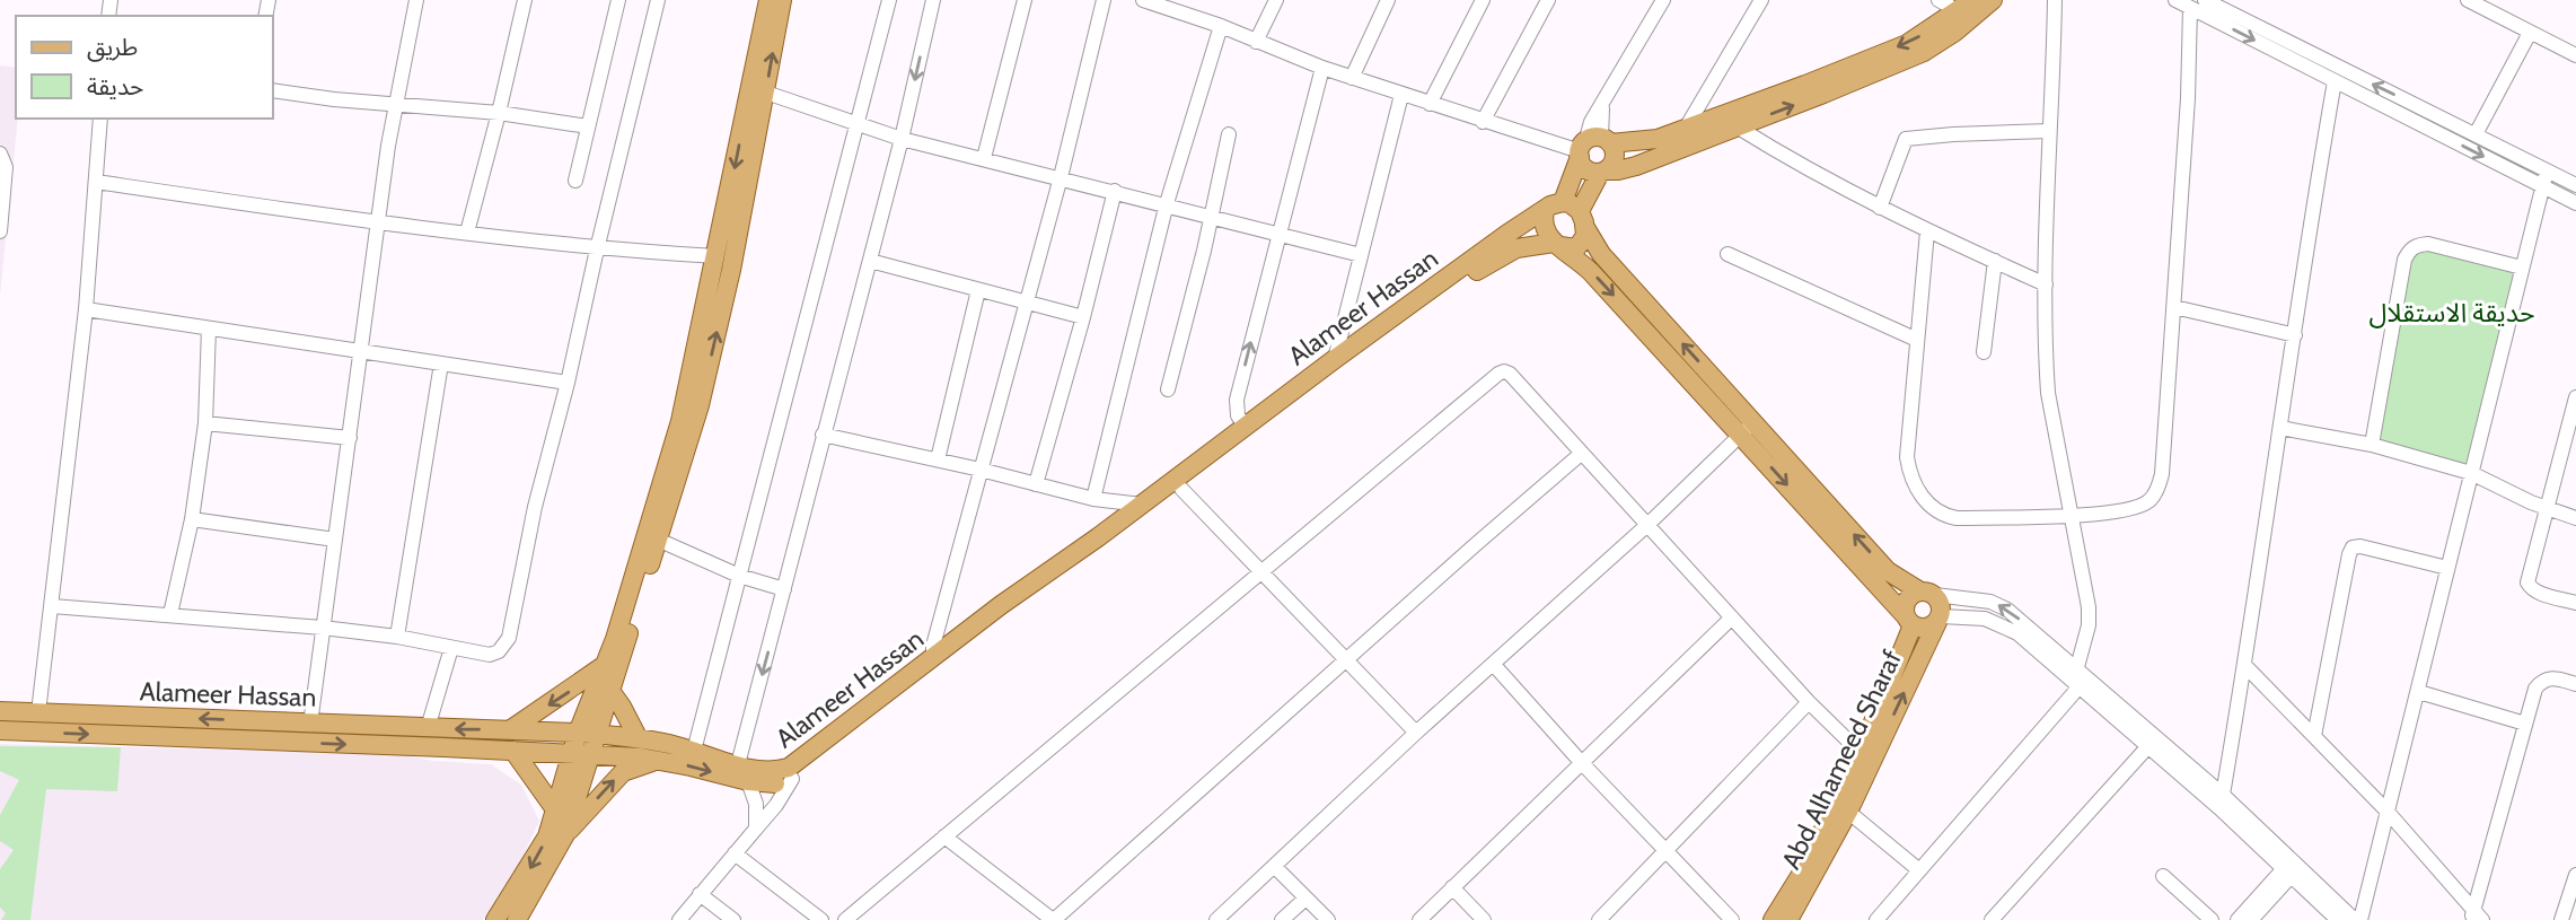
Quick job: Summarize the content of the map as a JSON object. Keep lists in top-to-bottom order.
{
  "streets": {
    "main road": ["Alameer Hassan", "Abd Alhameed Sharaf"]
  },
  "parks": ["حديقة الاستقلال"],
  "legend": ["طريق", "حديقة"]
}
